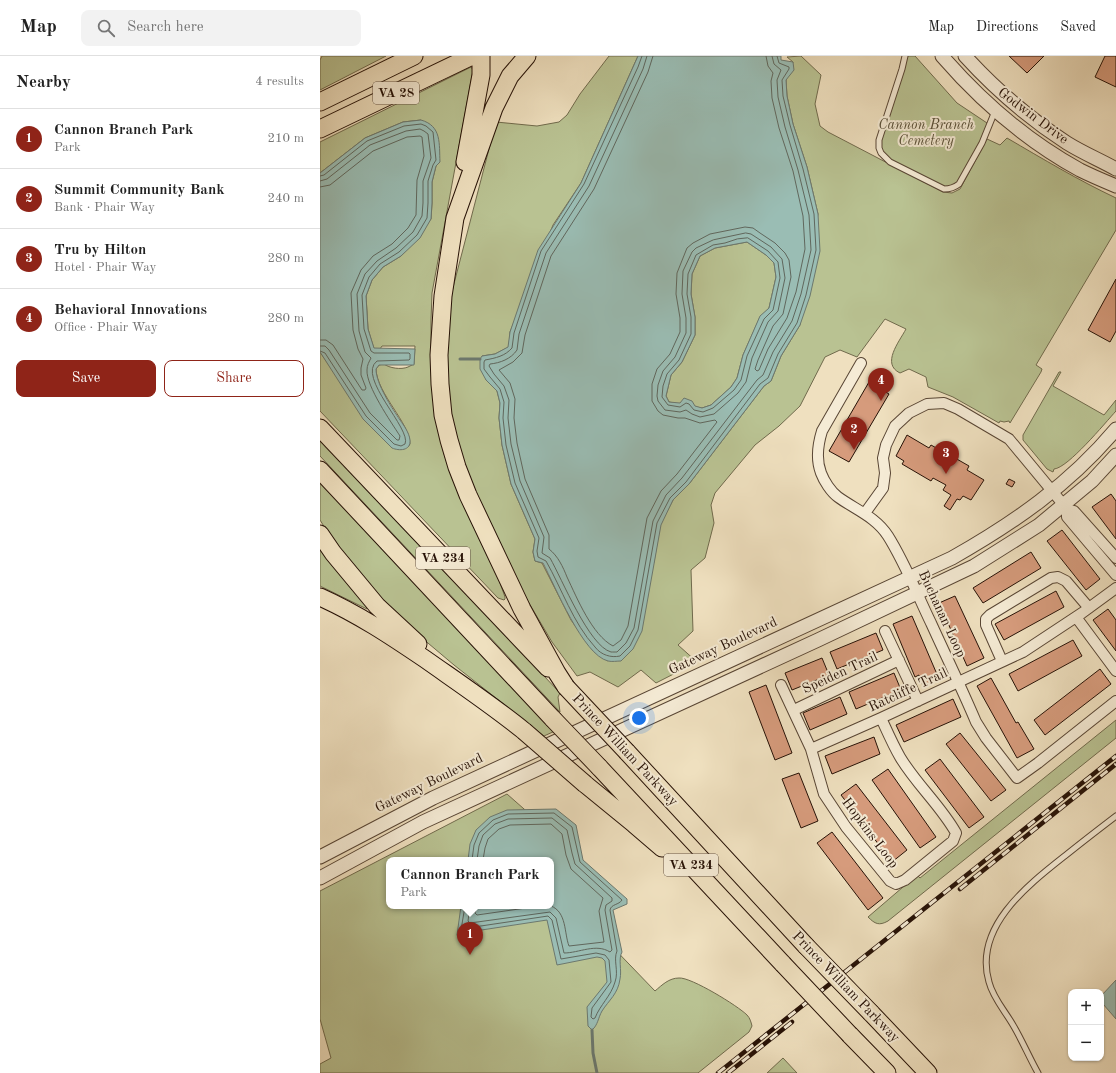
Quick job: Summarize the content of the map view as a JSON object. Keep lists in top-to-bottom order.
{
  "streets": {
    "highway": ["VA 28", "VA 234", "Prince William Parkway"],
    "street": [
      "Godwin Drive",
      "Buchanan Loop",
      "Gateway Boulevard",
      "Speiden Trail",
      "Ratcliffe Trail",
      "Hopkins Loop"
    ]
  },
  "crossings": [
    ["Buchanan Loop", "Gateway Boulevard"],
    ["Buchanan Loop", "Ratcliffe Trail"],
    ["Speiden Trail", "Ratcliffe Trail"],
    ["Speiden Trail", "Hopkins Loop"],
    ["Ratcliffe Trail", "Hopkins Loop"]
  ],
  "parks": ["Cannon Branch Cemetery"],
  "page": {
    "header": "Map",
    "search": "Search here",
    "nav": ["Map", "Directions", "Saved"],
    "heading": ["Nearby", "4 results"],
    "list": [
      {
        "mark": "1",
        "name": "Cannon Branch Park",
        "note": "Park",
        "value": "210 m"
      },
      {
        "mark": "2",
        "name": "Summit Community Bank",
        "note": "Bank · Phair Way",
        "value": "240 m"
      },
      {
        "mark": "3",
        "name": "Tru by Hilton",
        "note": "Hotel · Phair Way",
        "value": "280 m"
      },
      {
        "mark": "4",
        "name": "Behavioral Innovations",
        "note": "Office · Phair Way",
        "value": "280 m"
      }
    ],
    "buttons": ["Save", "Share"],
    "pins": [
      "4",
      "2",
      "3",
      "1"
    ],
    "popup": ["Cannon Branch Park", "Park"],
    "map_buttons": ["+", "−"]
  }
}
